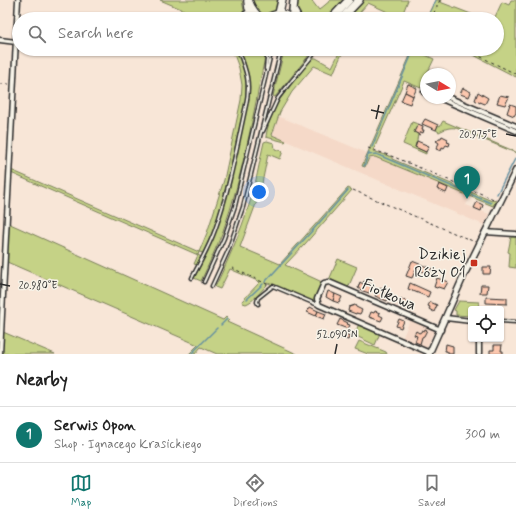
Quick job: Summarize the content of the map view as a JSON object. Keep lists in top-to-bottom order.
{
  "streets": {
    "street": ["Fiołkowa"]
  },
  "places": {
    "transit": ["Dzikiej Róży 01"]
  },
  "north": "right",
  "page": {
    "search": "Search here",
    "pins": "1",
    "heading": "Nearby",
    "list": [
      {
        "mark": "1",
        "name": "Serwis Opon",
        "note": "Shop · Ignacego Krasickiego",
        "value": "300 m"
      }
    ],
    "nav": ["Map", "Directions", "Saved"]
  },
  "coordinates": ["20.975°E", "20.980°E", "52.090°N"]
}
